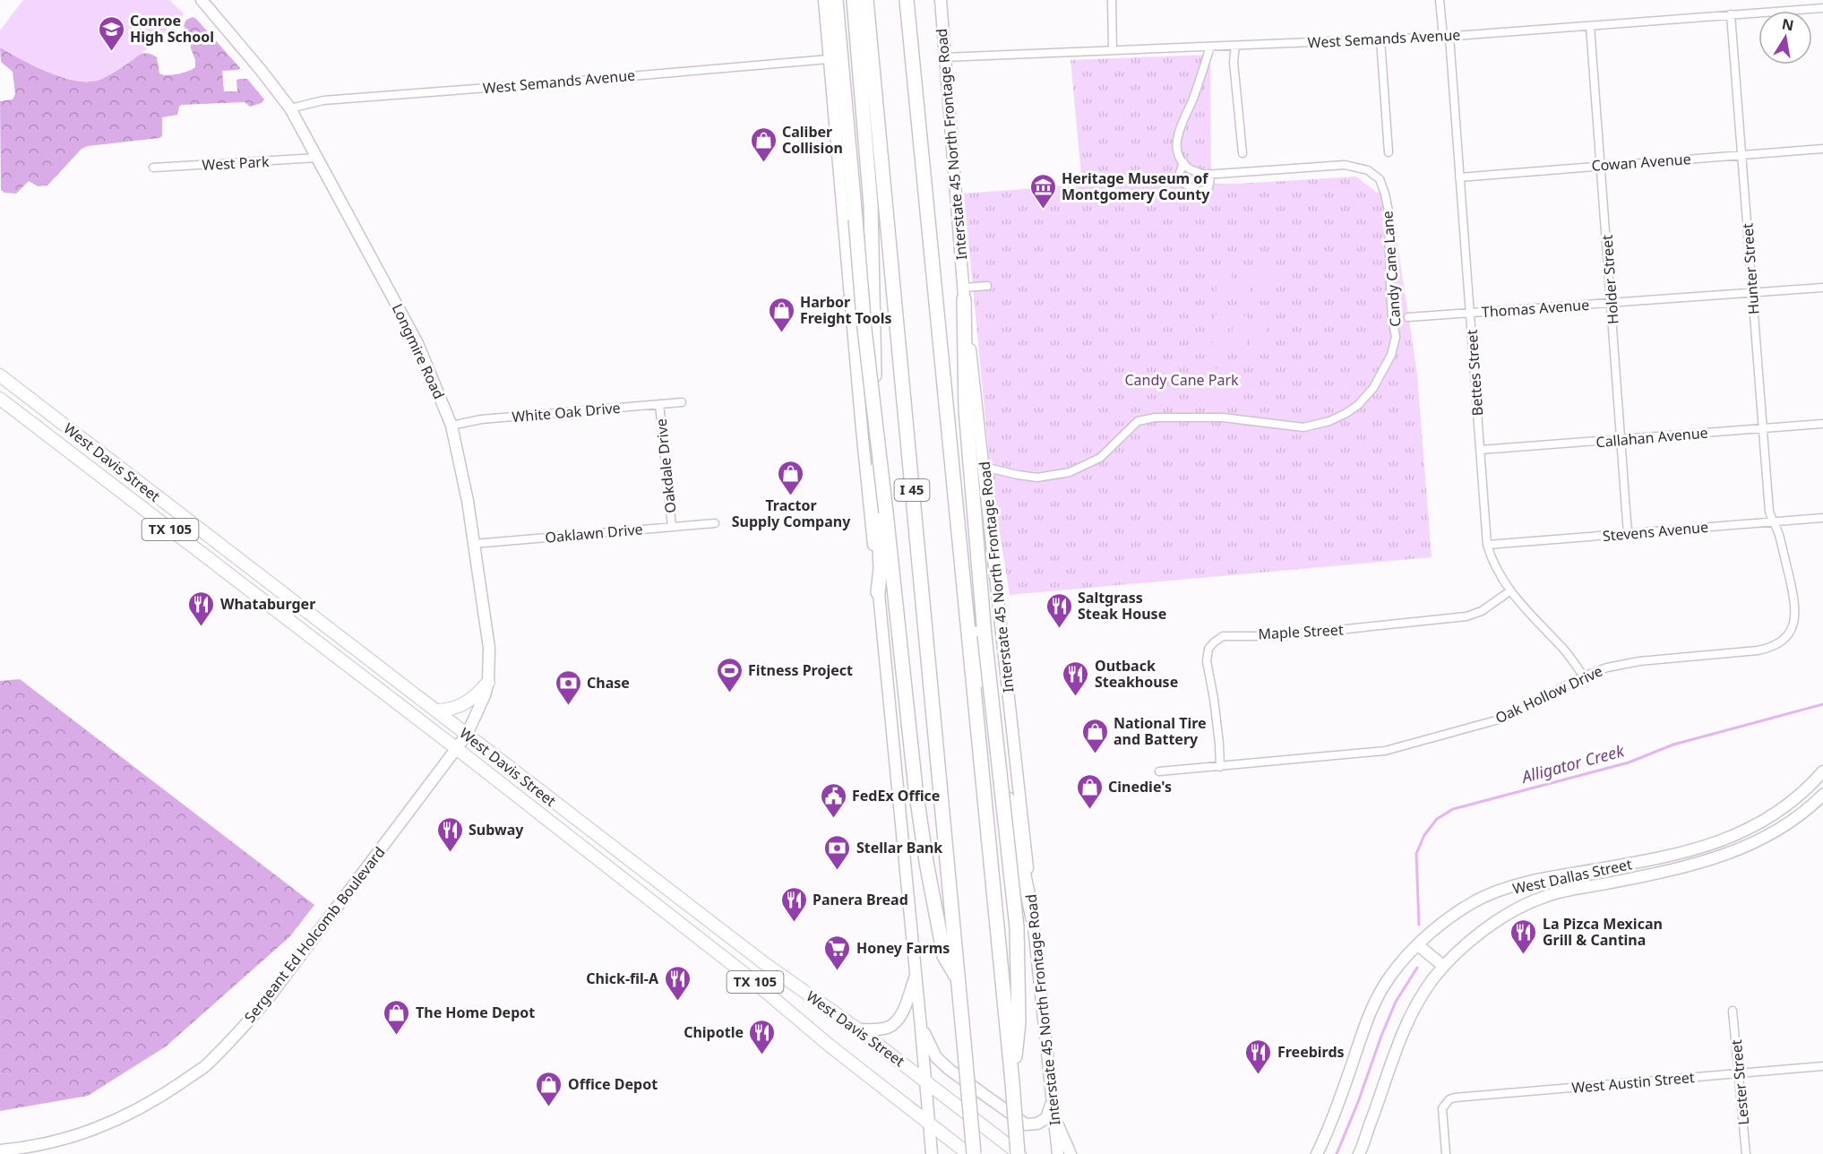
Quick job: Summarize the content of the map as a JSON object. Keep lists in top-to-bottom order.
{
  "streets": {
    "highway": ["I 45"],
    "main road": [
      "Interstate 45 North Frontage Road",
      "Longmire Road",
      "West Davis Street",
      "TX 105",
      "West Dallas Street",
      "Sergeant Ed Holcomb Boulevard"
    ],
    "street": [
      "West Semands Avenue",
      "Cowan Avenue",
      "West Park",
      "Candy Cane Lane",
      "Hunter Street",
      "Holder Street",
      "Thomas Avenue",
      "Bettes Street",
      "White Oak Drive",
      "Callahan Avenue",
      "Oakdale Drive",
      "Stevens Avenue",
      "Oaklawn Drive",
      "Maple Street",
      "Oak Hollow Drive",
      "West Austin Street",
      "Lester Street"
    ]
  },
  "crossings": [
    ["West Semands Avenue", "Interstate 45 North Frontage Road"],
    ["West Semands Avenue", "Hunter Street"],
    ["West Semands Avenue", "Holder Street"],
    ["West Semands Avenue", "Longmire Road"],
    ["West Semands Avenue", "Bettes Street"],
    ["Interstate 45 North Frontage Road", "Candy Cane Lane"],
    ["Cowan Avenue", "Hunter Street"],
    ["Cowan Avenue", "Holder Street"],
    ["Cowan Avenue", "Bettes Street"],
    ["West Park", "Longmire Road"],
    ["Hunter Street", "Thomas Avenue"],
    ["Hunter Street", "Callahan Avenue"],
    ["Hunter Street", "Stevens Avenue"],
    ["Hunter Street", "Oak Hollow Drive"],
    ["Holder Street", "Thomas Avenue"],
    ["Holder Street", "Callahan Avenue"],
    ["Holder Street", "Stevens Avenue"],
    ["Thomas Avenue", "Bettes Street"],
    ["Longmire Road", "White Oak Drive"],
    ["Longmire Road", "West Davis Street"],
    ["Longmire Road", "Oaklawn Drive"],
    ["Longmire Road", "Sergeant Ed Holcomb Boulevard"],
    ["Bettes Street", "Callahan Avenue"],
    ["Bettes Street", "Stevens Avenue"],
    ["Bettes Street", "Maple Street"],
    ["Bettes Street", "Oak Hollow Drive"],
    ["White Oak Drive", "Oakdale Drive"],
    ["West Davis Street", "Sergeant Ed Holcomb Boulevard"],
    ["Oakdale Drive", "Oaklawn Drive"],
    ["Stevens Avenue", "Oak Hollow Drive"],
    ["Maple Street", "Oak Hollow Drive"],
    ["West Austin Street", "Lester Street"]
  ],
  "water": ["Alligator Creek"],
  "parks": ["Candy Cane Park"],
  "places": {
    "school or university": ["Conroe High School"],
    "shop": [
      "Caliber Collision",
      "Harbor Freight Tools",
      "Tractor Supply Company",
      "National Tire and Battery",
      "Cinedie's",
      "The Home Depot",
      "Office Depot"
    ],
    "museum": ["Heritage Museum of Montgomery County"],
    "restaurant": [
      "Whataburger",
      "Saltgrass Steak House",
      "Outback Steakhouse",
      "Subway",
      "Panera Bread",
      "La Pizca Mexican Grill & Cantina",
      "Chick-fil-A",
      "Chipotle",
      "Freebirds"
    ],
    "sports": ["Fitness Project"],
    "bank": ["Chase", "Stellar Bank"],
    "public building": ["FedEx Office"],
    "supermarket": ["Honey Farms"]
  },
  "north": "top"
}
